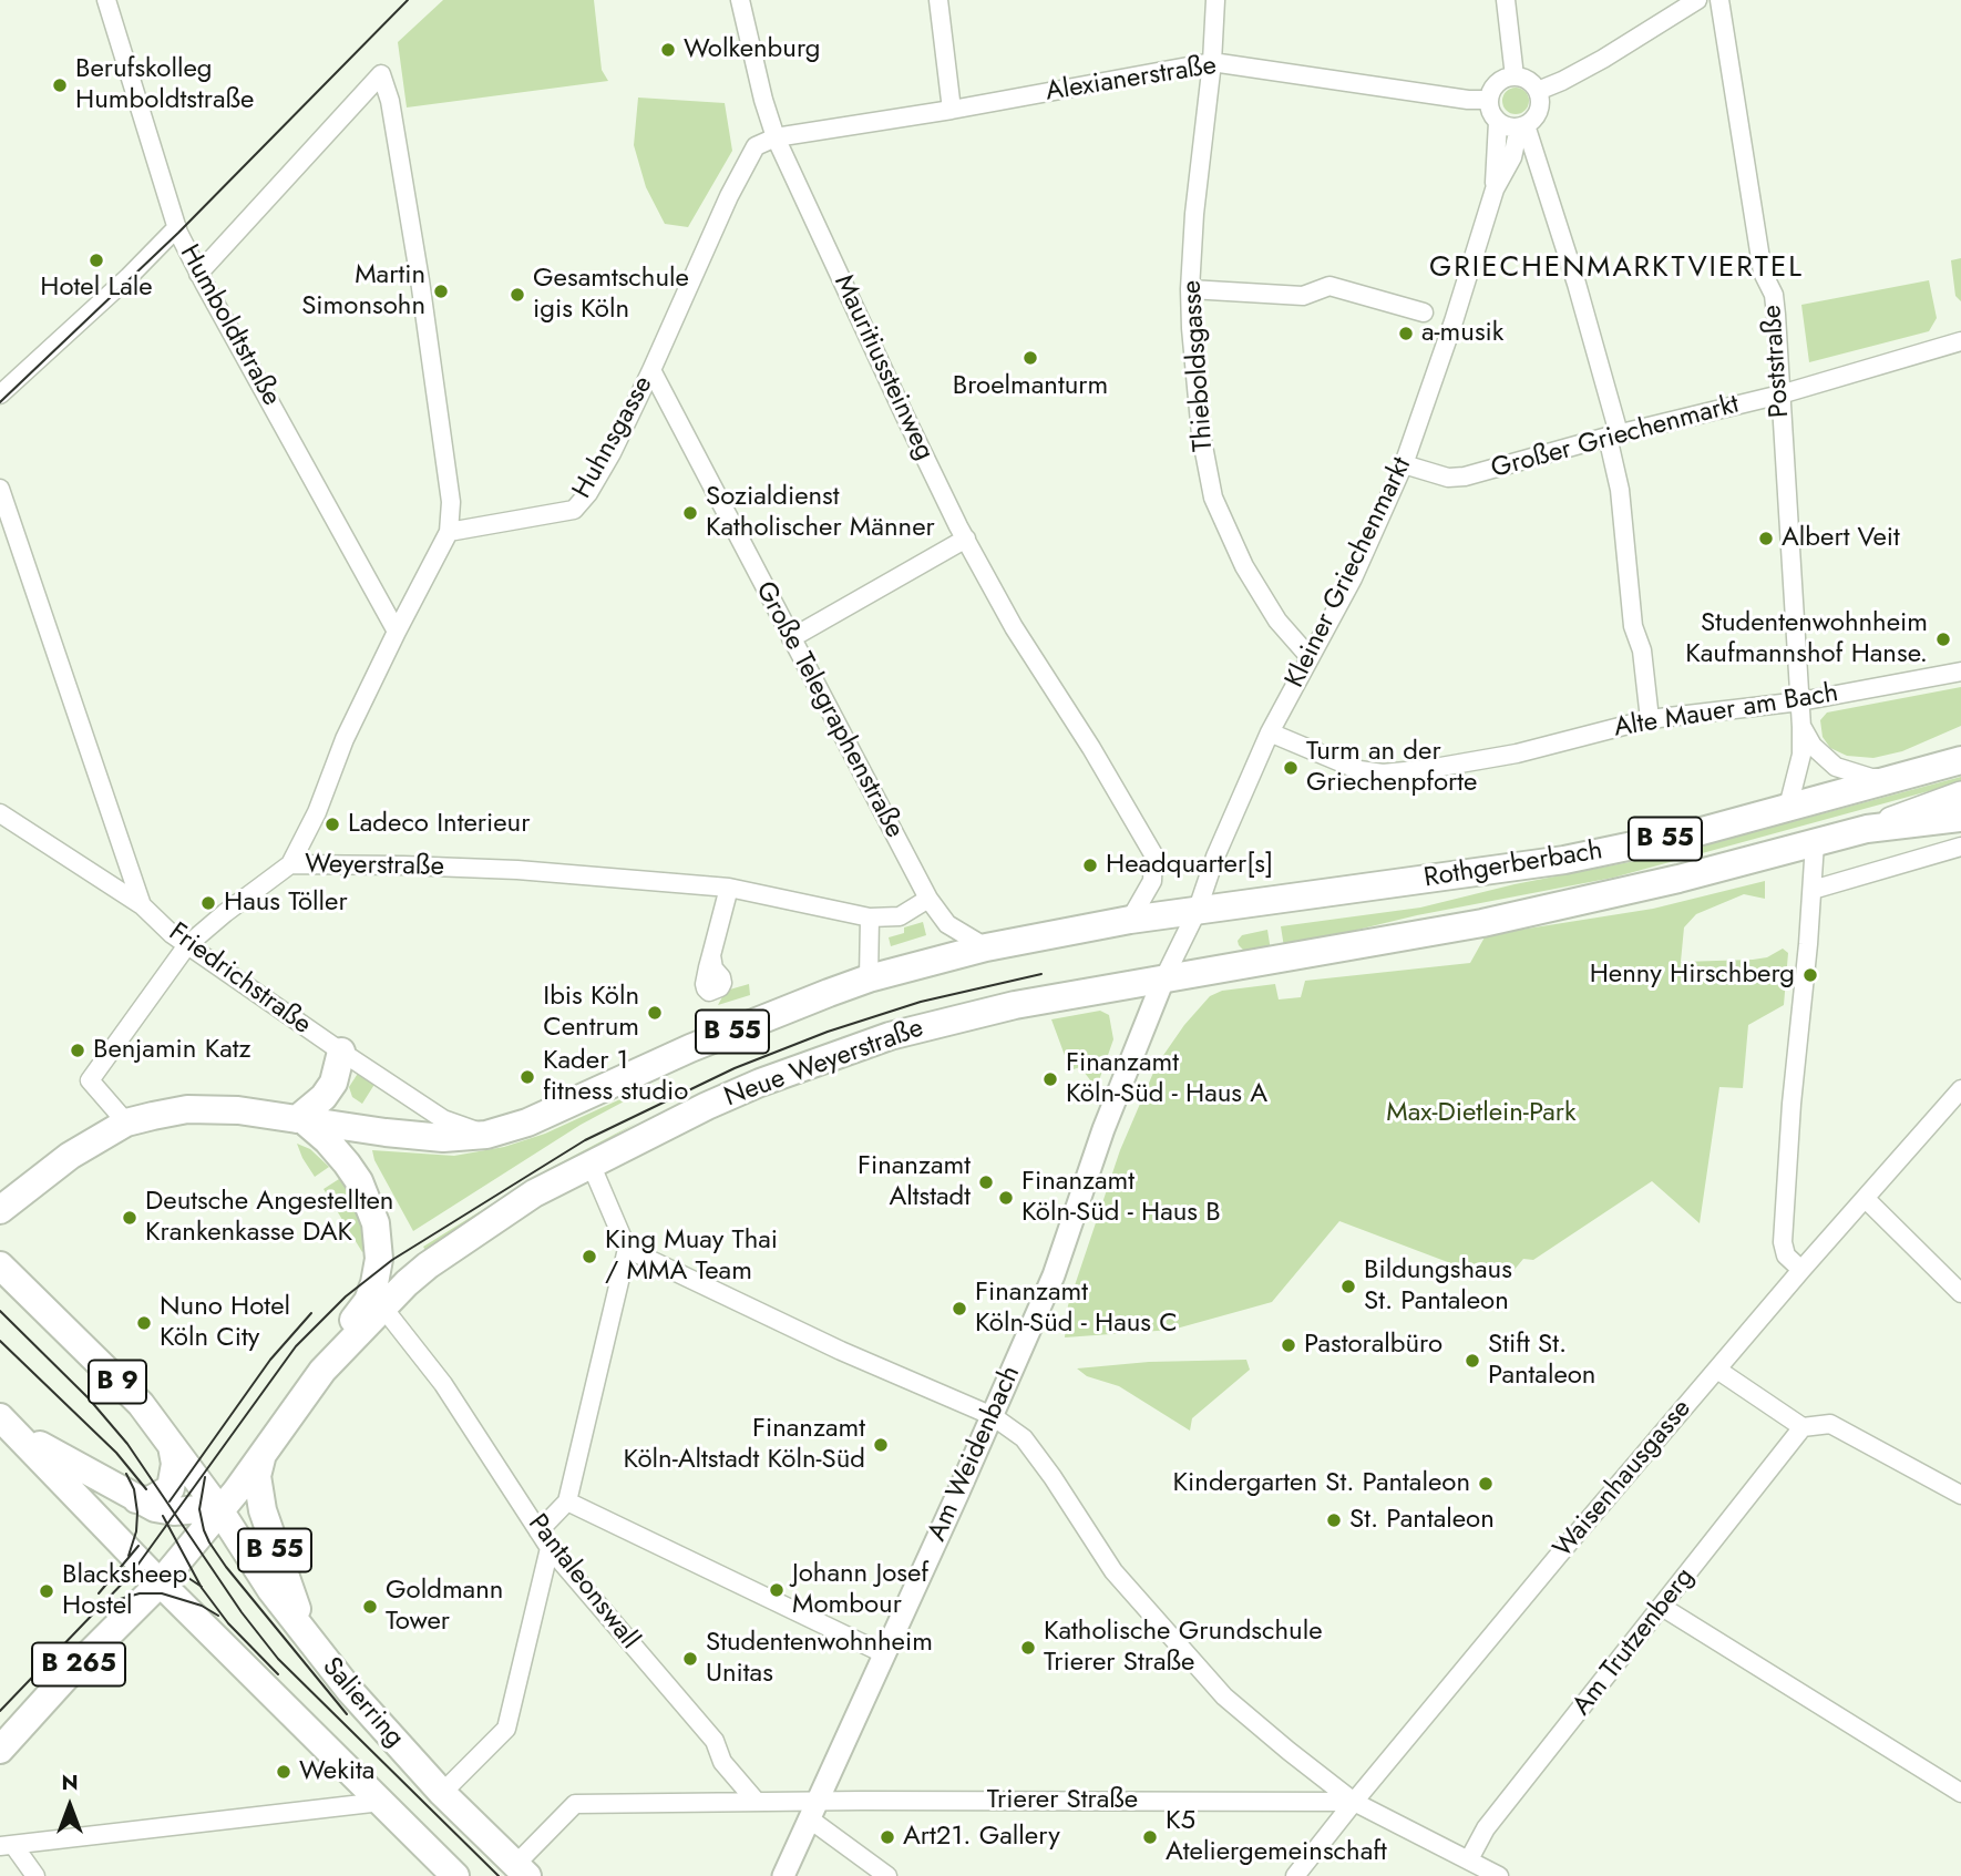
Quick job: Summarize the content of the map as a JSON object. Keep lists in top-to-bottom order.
{
  "streets": {
    "main road": [
      "B 55",
      "Rothgerberbach",
      "Neue Weyerstraße",
      "B 9",
      "B 265",
      "Salierring"
    ],
    "street": [
      "Alexianerstraße",
      "Humboldtstraße",
      "Poststraße",
      "Thieboldsgasse",
      "Mauritiussteinweg",
      "Huhnsgasse",
      "Großer Griechenmarkt",
      "Kleiner Griechenmarkt",
      "Große Telegraphenstraße",
      "Alte Mauer am Bach",
      "Weyerstraße",
      "Friedrichstraße",
      "Am Weidenbach",
      "Waisenhausgasse",
      "Pantaleonswall",
      "Am Trutzenberg",
      "Trierer Straße"
    ]
  },
  "crossings": [
    ["Alexianerstraße", "Thieboldsgasse"],
    ["Alexianerstraße", "Mauritiussteinweg"],
    ["Alexianerstraße", "Huhnsgasse"],
    ["Alexianerstraße", "Kleiner Griechenmarkt"],
    ["Poststraße", "Großer Griechenmarkt"],
    ["Poststraße", "Alte Mauer am Bach"],
    ["Poststraße", "Rothgerberbach"],
    ["Thieboldsgasse", "Kleiner Griechenmarkt"],
    ["Mauritiussteinweg", "Huhnsgasse"],
    ["Mauritiussteinweg", "B 55"],
    ["Huhnsgasse", "Große Telegraphenstraße"],
    ["Großer Griechenmarkt", "Kleiner Griechenmarkt"],
    ["Kleiner Griechenmarkt", "Alte Mauer am Bach"],
    ["Kleiner Griechenmarkt", "B 55"],
    ["Kleiner Griechenmarkt", "Rothgerberbach"],
    ["Kleiner Griechenmarkt", "Neue Weyerstraße"],
    ["Kleiner Griechenmarkt", "Am Weidenbach"],
    ["Große Telegraphenstraße", "B 55"],
    ["Große Telegraphenstraße", "Weyerstraße"],
    ["B 55", "Rothgerberbach"],
    ["B 55", "Weyerstraße"],
    ["B 55", "Friedrichstraße"],
    ["B 55", "Neue Weyerstraße"],
    ["B 55", "B 9"],
    ["B 55", "Salierring"],
    ["Rothgerberbach", "Neue Weyerstraße"],
    ["Rothgerberbach", "Am Weidenbach"],
    ["Weyerstraße", "Friedrichstraße"],
    ["Neue Weyerstraße", "B 9"],
    ["Neue Weyerstraße", "Am Weidenbach"],
    ["Neue Weyerstraße", "Pantaleonswall"],
    ["Neue Weyerstraße", "B 265"],
    ["Neue Weyerstraße", "Salierring"],
    ["B 9", "Salierring"],
    ["Am Weidenbach", "Trierer Straße"],
    ["Waisenhausgasse", "Trierer Straße"],
    ["B 265", "Salierring"]
  ],
  "districts": ["GRIECHENMARKTVIERTEL"],
  "parks": ["Max-Dietlein-Park"],
  "places": [
    "Wolkenburg",
    "Berufskolleg Humboldtstraße",
    "Hotel Lale",
    "Martin Simonsohn",
    "Gesamtschule igis Köln",
    "a-musik",
    "Broelmanturm",
    "Sozialdienst Katholischer Männer",
    "Albert Veit",
    "Studentenwohnheim Kaufmannshof Hanse.",
    "Turm an der Griechenpforte",
    "Ladeco Interieur",
    "Headquarter[s]",
    "Haus Töller",
    "Henny Hirschberg",
    "Ibis Köln Centrum",
    "Benjamin Katz",
    "Kader 1 fitness studio",
    "Finanzamt Köln-Süd - Haus A",
    "Finanzamt Altstadt",
    "Finanzamt Köln-Süd - Haus B",
    "Deutsche Angestellten Krankenkasse DAK",
    "King Muay Thai / MMA Team",
    "Bildungshaus St. Pantaleon",
    "Finanzamt Köln-Süd - Haus C",
    "Nuno Hotel Köln City",
    "Pastoralbüro",
    "Stift St. Pantaleon",
    "Finanzamt Köln-Altstadt Köln-Süd",
    "Kindergarten St. Pantaleon",
    "St. Pantaleon",
    "Johann Josef Mombour",
    "Blacksheep Hostel",
    "Goldmann Tower",
    "Katholische Grundschule Trierer Straße",
    "Studentenwohnheim Unitas",
    "Wekita",
    "Art21. Gallery",
    "K5 Ateliergemeinschaft"
  ],
  "north": "top"
}
